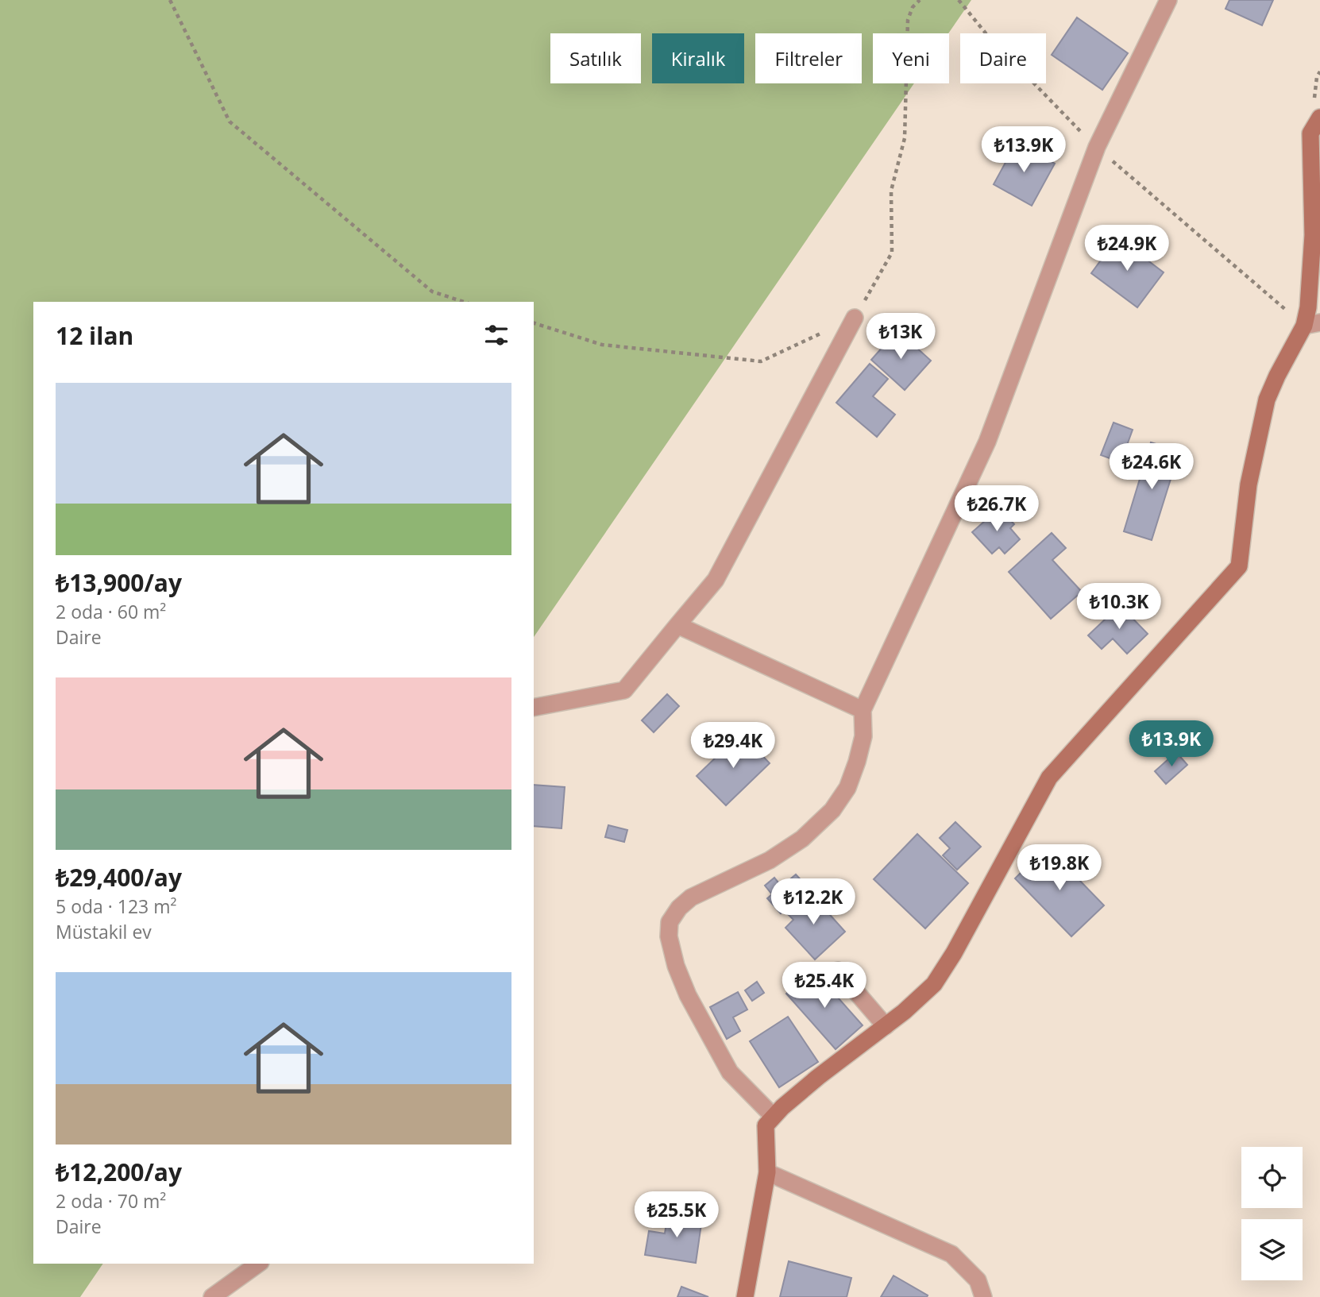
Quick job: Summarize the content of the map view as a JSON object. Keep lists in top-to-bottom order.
{
  "page": {
    "chip": [
      "Satılık",
      "Kiralık",
      "Filtreler",
      "Yeni",
      "Daire"
    ],
    "price": [
      "₺13.9K",
      "₺24.9K",
      "₺13K",
      "₺24.6K",
      "₺26.7K",
      "₺10.3K",
      "₺13.9K",
      "₺29.4K",
      "₺19.8K",
      "₺12.2K",
      "₺25.4K",
      "₺25.5K"
    ],
    "heading": "12 ilan",
    "list": [
      {
        "name": "₺13,900/ay",
        "note": "2 oda · 60 m² · Daire"
      },
      {
        "name": "₺29,400/ay",
        "note": "5 oda · 123 m² · Müstakil ev"
      },
      {
        "name": "₺12,200/ay",
        "note": "2 oda · 70 m² · Daire"
      }
    ]
  }
}
